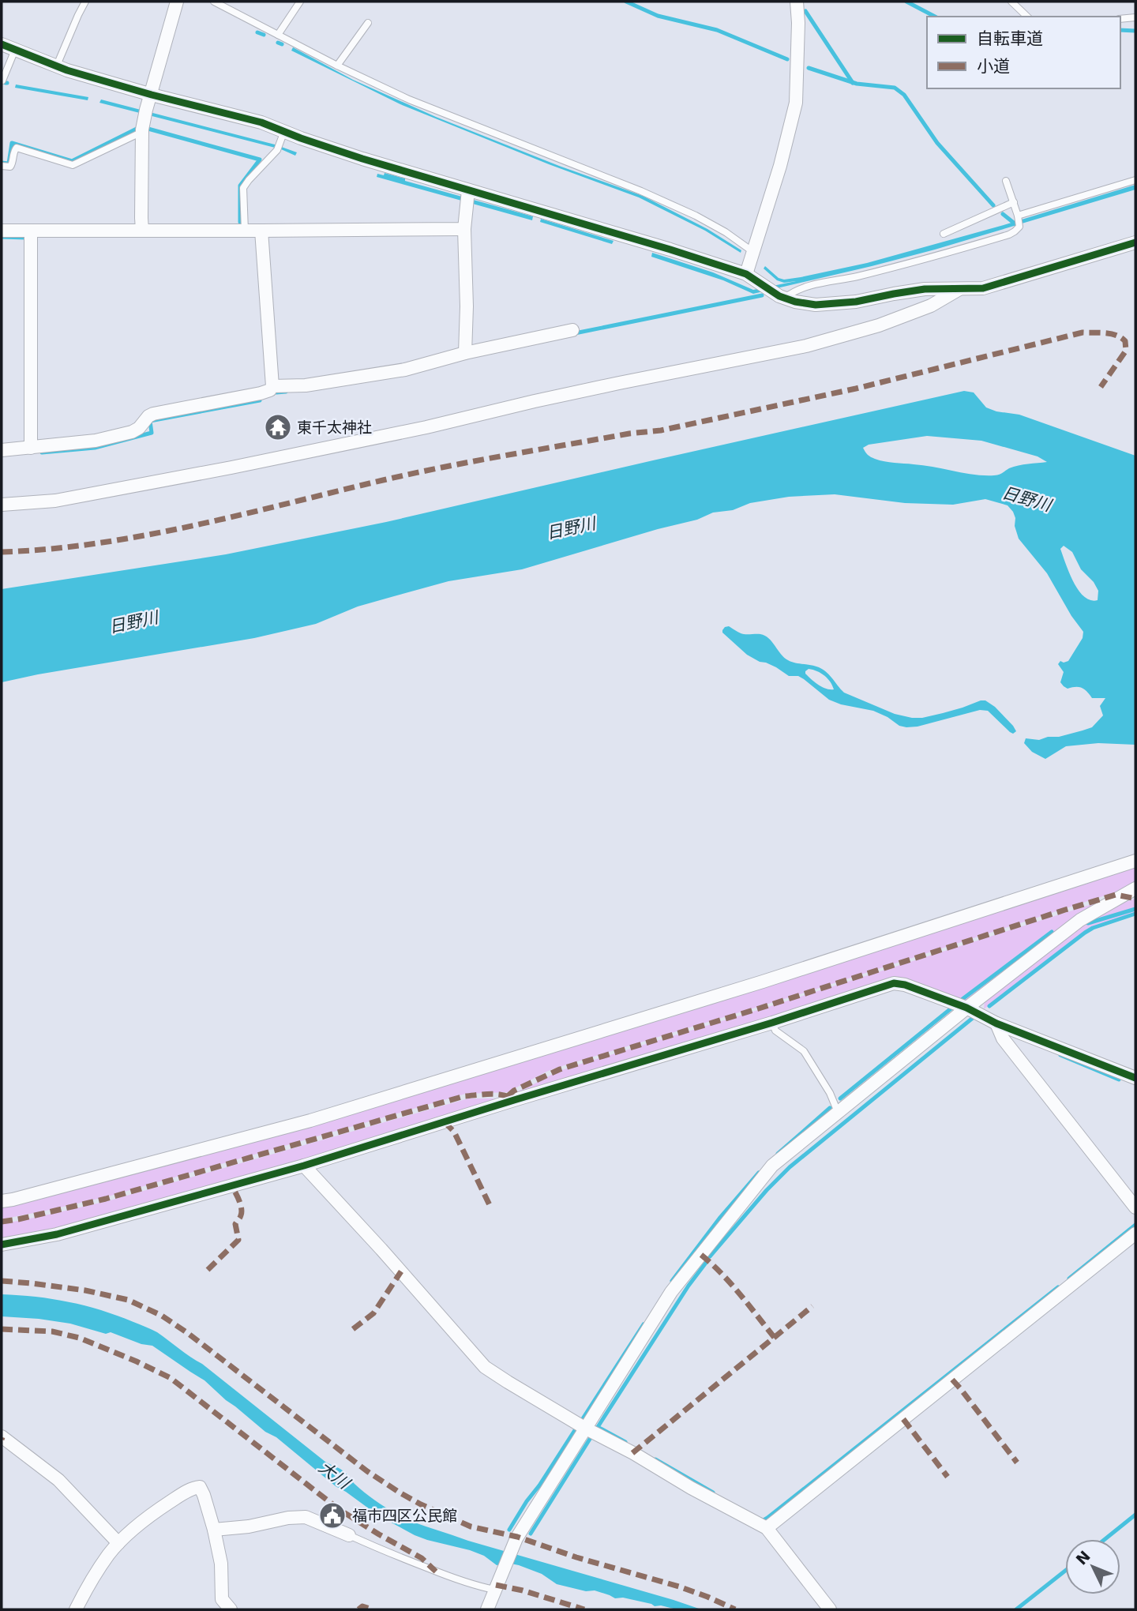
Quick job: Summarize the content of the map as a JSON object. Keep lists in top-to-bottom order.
{
  "water": ["日野川", "大川"],
  "places": {
    "temple": ["東千太神社"],
    "public building": ["福市四区公民館"]
  },
  "legend": ["自転車道", "小道"],
  "north": "top left"
}
